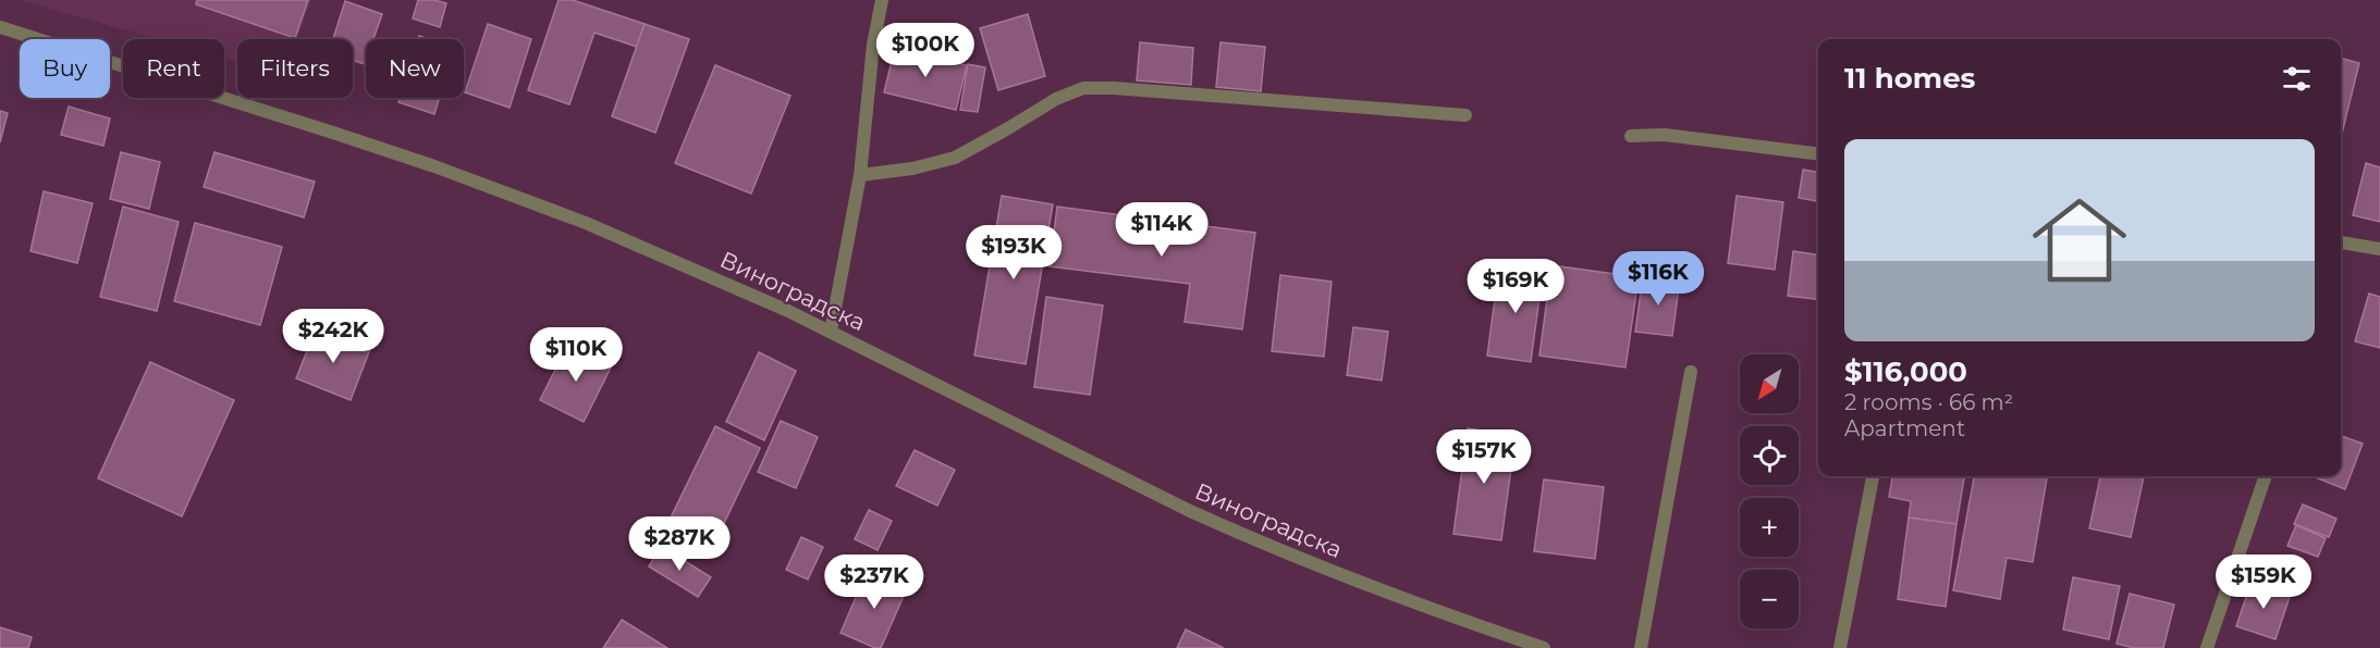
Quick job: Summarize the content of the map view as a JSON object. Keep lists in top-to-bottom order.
{
  "streets": {
    "street": ["Виноградска"]
  },
  "north": "bottom left",
  "page": {
    "price": [
      "$100K",
      "$114K",
      "$193K",
      "$116K",
      "$169K",
      "$242K",
      "$110K",
      "$157K",
      "$287K",
      "$237K",
      "$159K"
    ],
    "chip": [
      "Buy",
      "Rent",
      "Filters",
      "New"
    ],
    "heading": "11 homes",
    "list": [
      {
        "name": "$116,000",
        "note": "2 rooms · 66 m² · Apartment"
      }
    ],
    "map_buttons": ["+", "−"]
  }
}
